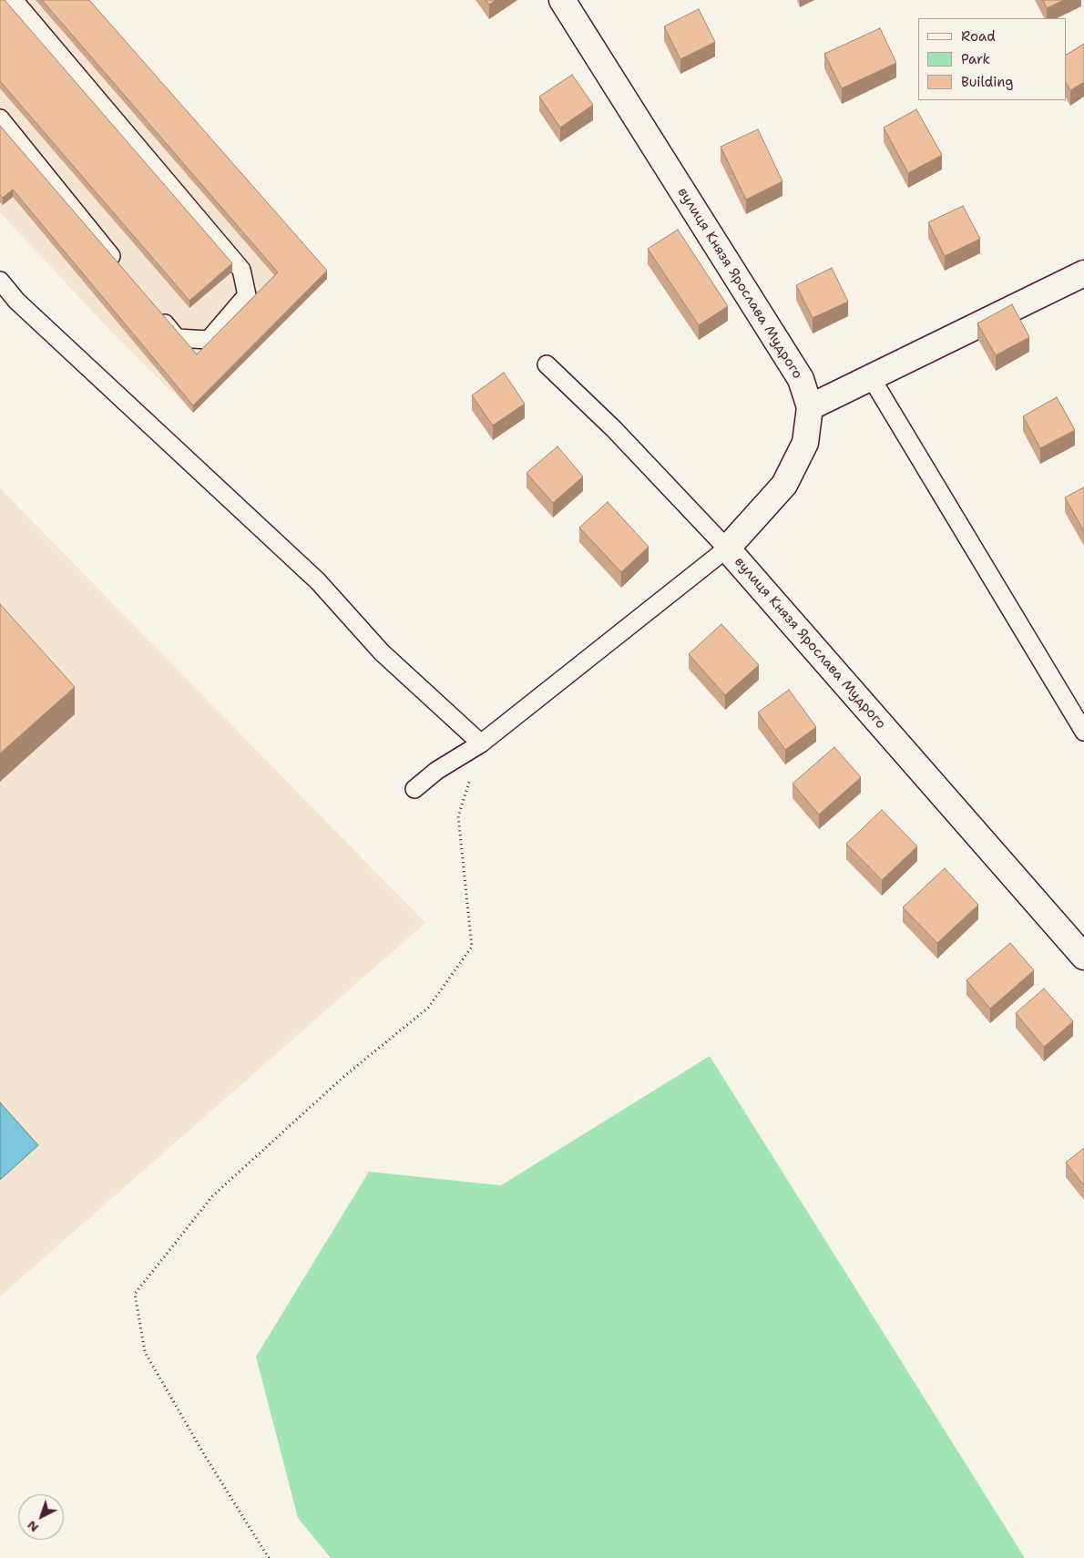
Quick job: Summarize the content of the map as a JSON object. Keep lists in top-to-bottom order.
{
  "streets": {
    "street": ["вулиця Князя Ярослава Мудрого"]
  },
  "legend": ["Road", "Park", "Building"],
  "north": "bottom left"
}
